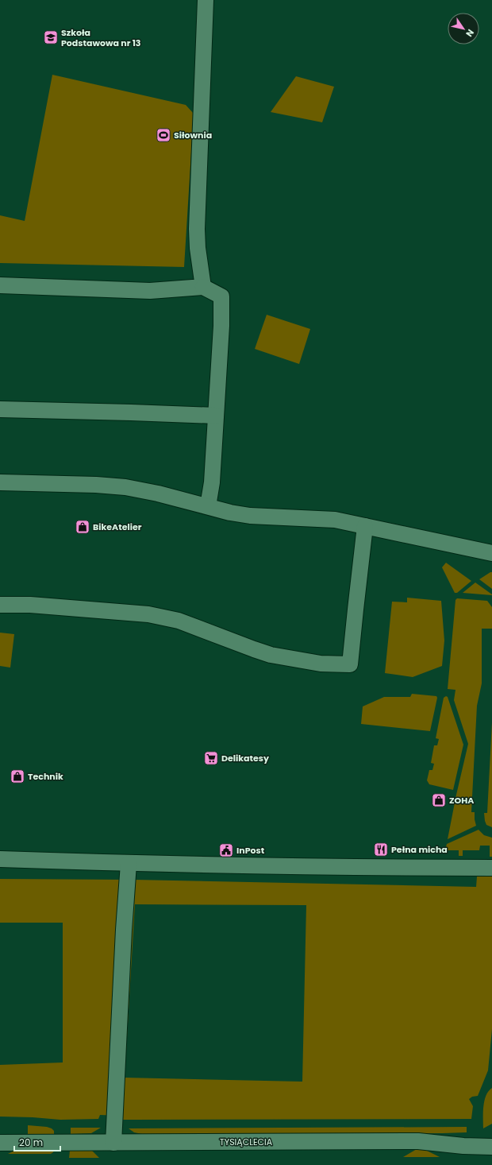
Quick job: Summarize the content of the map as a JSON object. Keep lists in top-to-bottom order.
{
  "streets": {
    "street": ["TYSIĄCLECIA"]
  },
  "places": {
    "school or university": ["Szkoła Podstawowa nr 13"],
    "sports": ["Siłownia"],
    "shop": ["BikeAtelier", "Technik", "ZOHA"],
    "supermarket": ["Delikatesy"],
    "restaurant": ["Pełna micha"],
    "public building": ["InPost"]
  },
  "scale_bar": "20 m",
  "north": "bottom right"
}
